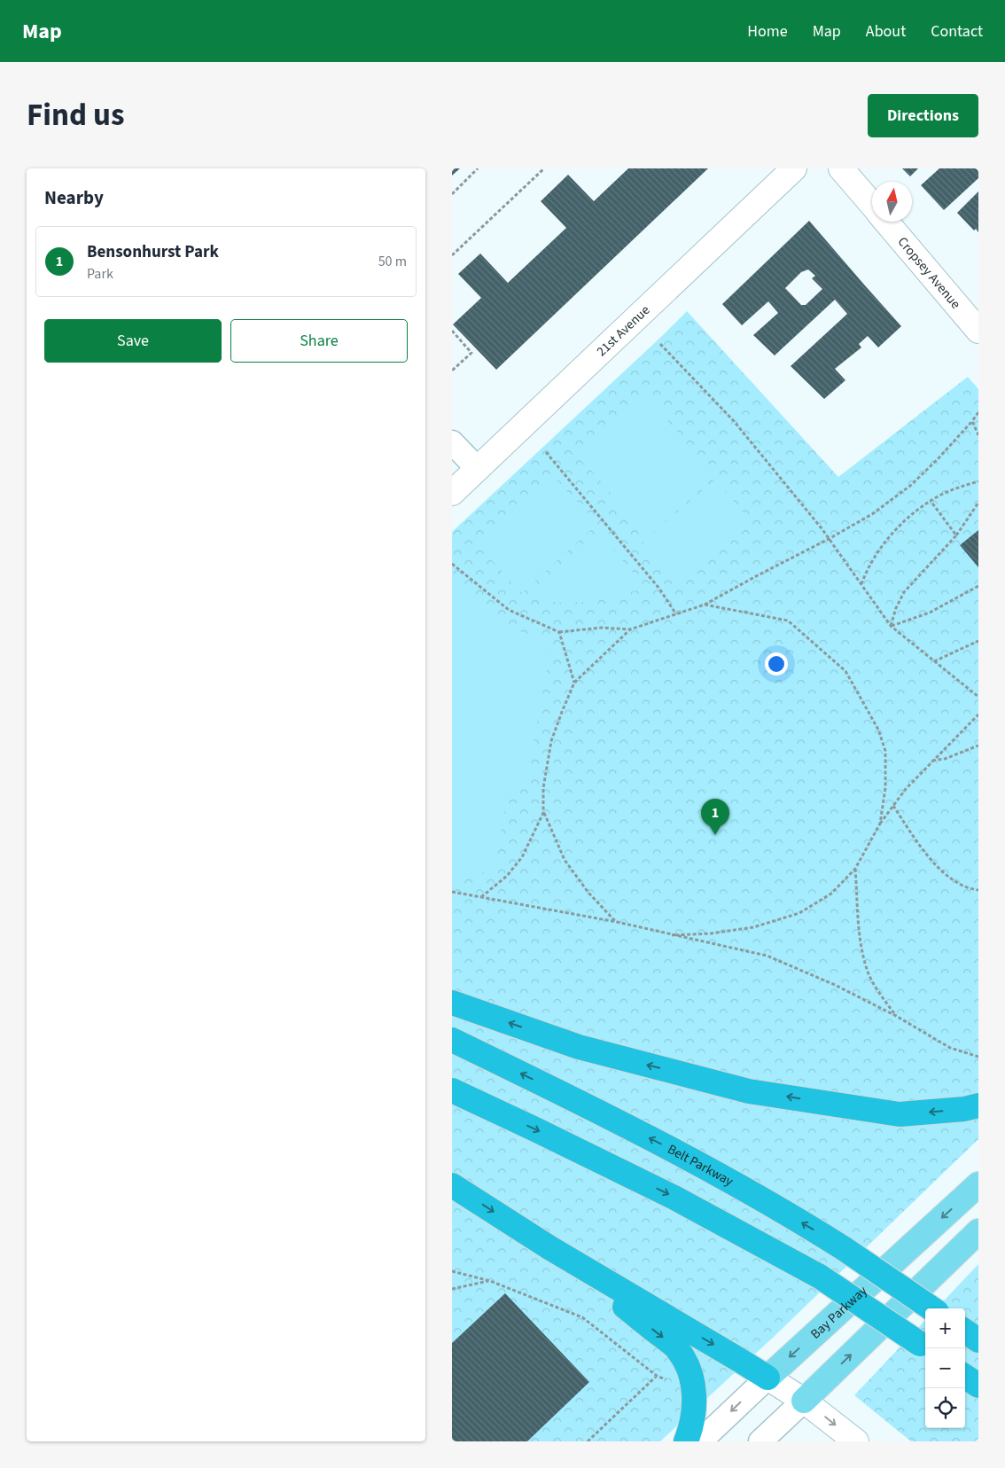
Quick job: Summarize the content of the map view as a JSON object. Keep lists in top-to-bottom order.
{
  "streets": {
    "highway": ["Belt Parkway"],
    "main road": ["Bay Parkway"],
    "street": ["Cropsey Avenue", "21st Avenue"]
  },
  "north": "top",
  "page": {
    "header": "Map",
    "nav": [
      "Home",
      "Map",
      "About",
      "Contact"
    ],
    "title": "Find us",
    "buttons": [
      "Directions",
      ["Save", "Share"]
    ],
    "heading": "Nearby",
    "list": [
      {
        "mark": "1",
        "name": "Bensonhurst Park",
        "note": "Park",
        "value": "50 m"
      }
    ],
    "pins": "1",
    "map_buttons": ["+", "−"]
  }
}
